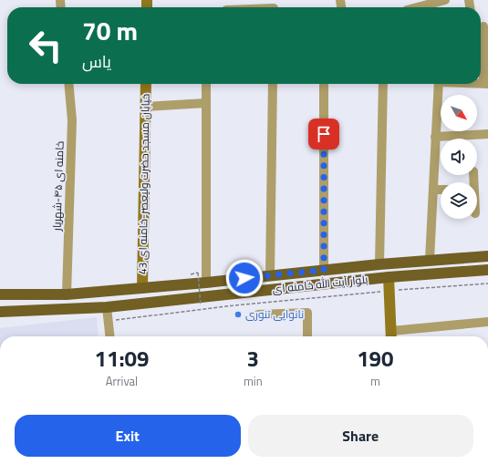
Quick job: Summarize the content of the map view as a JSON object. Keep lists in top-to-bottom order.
{
  "streets": {
    "main road": ["بلوار آیت الله خامنه ای"],
    "street": ["خیابان مسجد حضرت ولیعصر-خامنه ای 43", "خامنه ای ۴۵-شهریار"]
  },
  "crossings": [
    ["خیابان مسجد حضرت ولیعصر-خامنه ای 43", "بلوار آیت الله خامنه ای"],
    ["خامنه ای ۴۵-شهریار", "بلوار آیت الله خامنه ای"]
  ],
  "places": ["نانوایی تنوری"],
  "north": "bottom right",
  "page": {
    "turn": ["70 m", "یاس"],
    "eta": [
      "11:09",
      "Arrival",
      "3",
      "min",
      "190",
      "m"
    ],
    "buttons": ["Exit", "Share"]
  }
}
